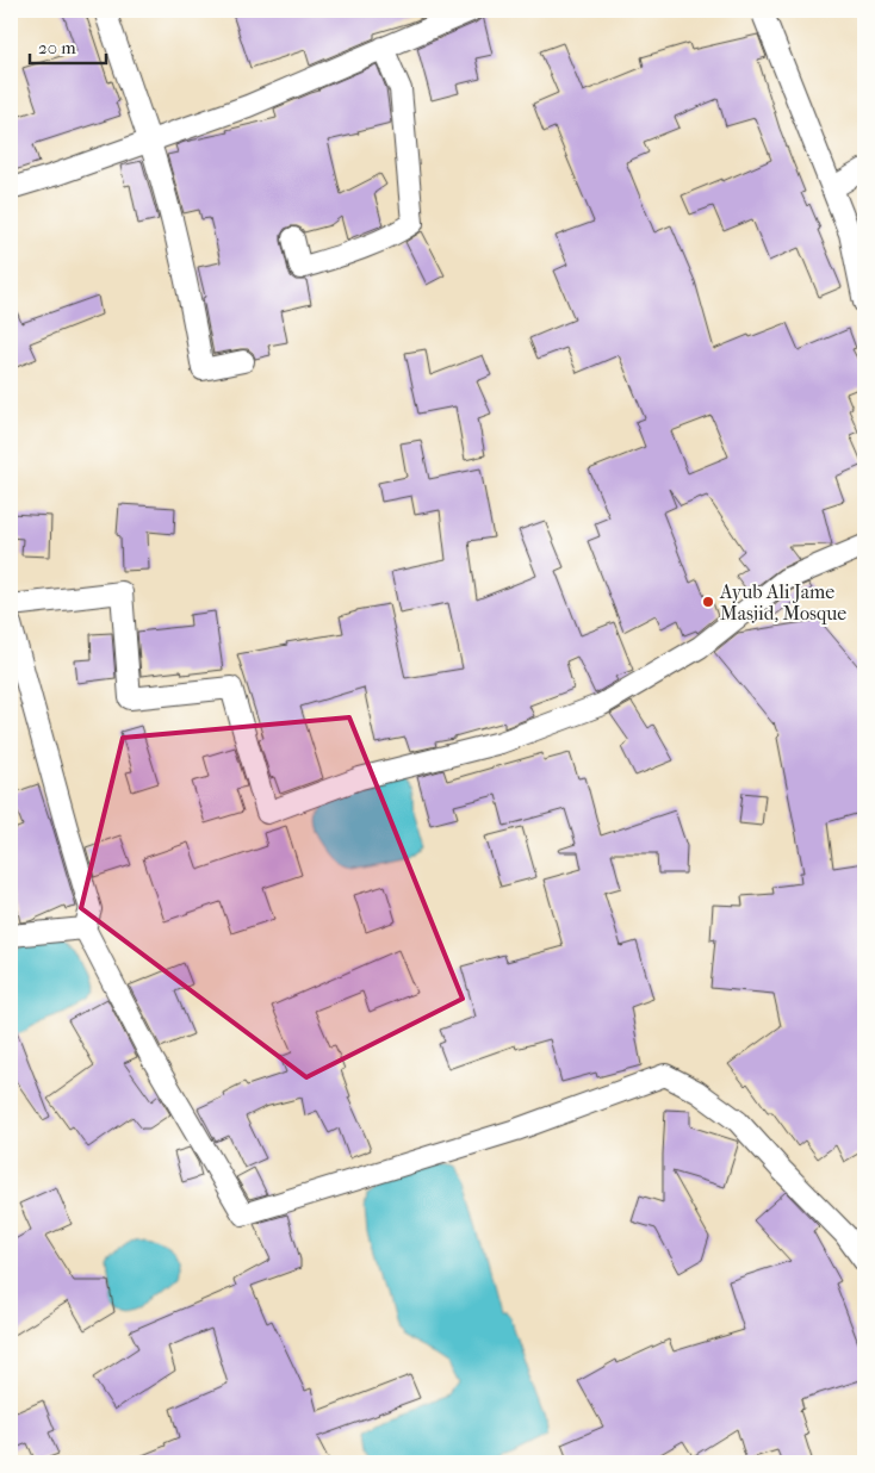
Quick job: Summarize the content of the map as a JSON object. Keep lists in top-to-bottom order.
{
  "places": ["Ayub Ali Jame Masjid, Mosque"],
  "scale_bar": "20 m"
}
